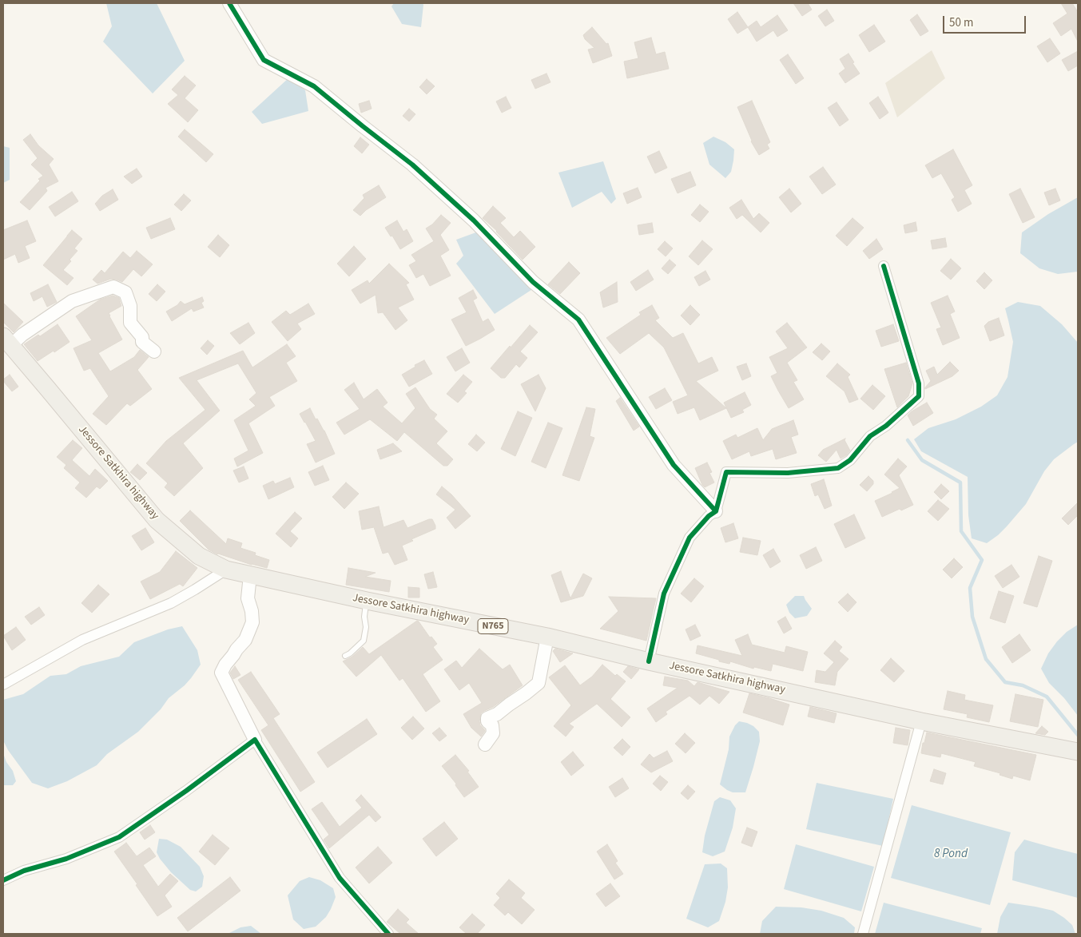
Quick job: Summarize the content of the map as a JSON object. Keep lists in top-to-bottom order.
{
  "streets": {
    "highway": ["Jessore Satkhira highway", "N765"]
  },
  "water": ["8 Pond"],
  "scale_bar": "50 m"
}
